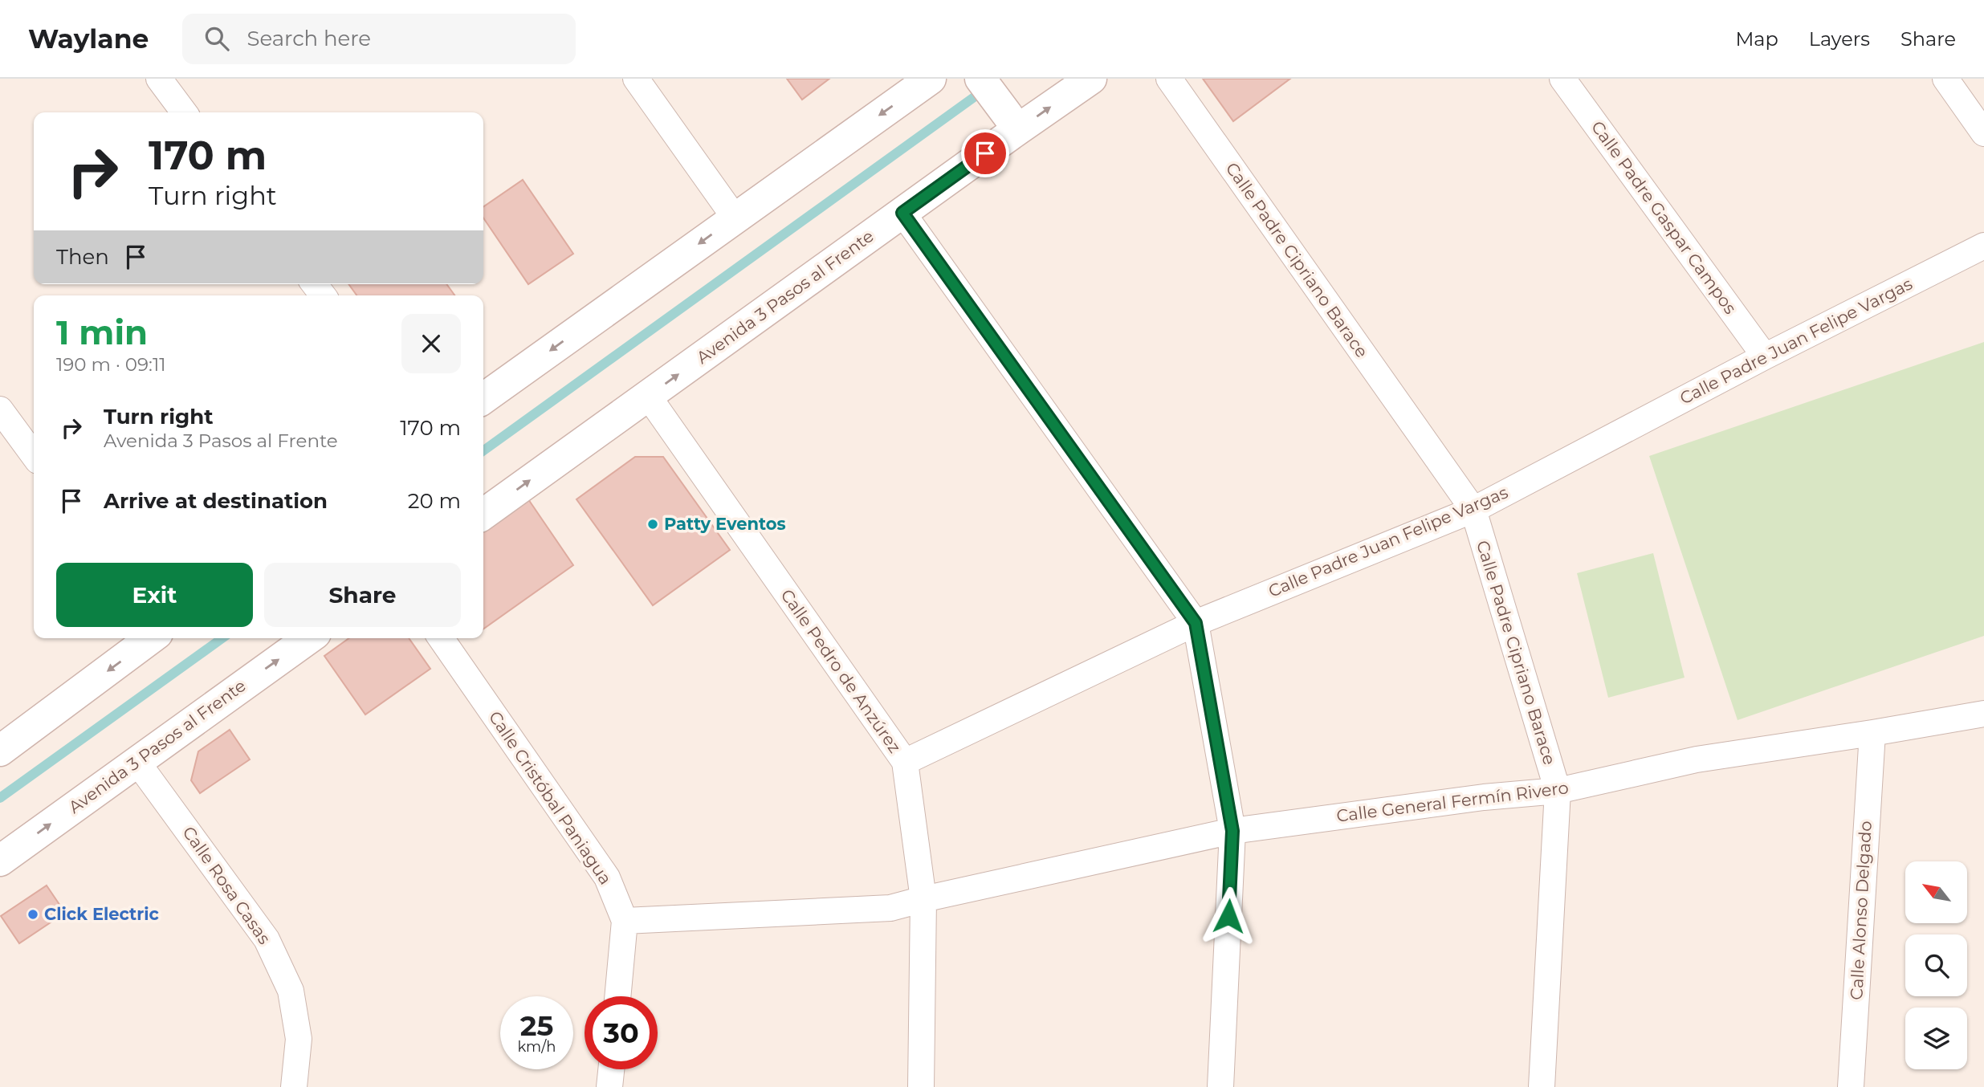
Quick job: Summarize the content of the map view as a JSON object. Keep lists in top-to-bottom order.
{
  "streets": {
    "main road": ["Avenida 3 Pasos al Frente"],
    "street": [
      "Calle Padre Gaspar Campos",
      "Calle Padre Cipriano Barace",
      "Calle Padre Juan Felipe Vargas",
      "Calle Pedro de Anzúrez",
      "Calle Cristóbal Paniagua",
      "Calle General Fermín Rivero",
      "Calle Rosa Casas",
      "Calle Alonso Delgado"
    ]
  },
  "crossings": [
    ["Calle Padre Gaspar Campos", "Calle Padre Juan Felipe Vargas"],
    ["Calle Padre Cipriano Barace", "Calle Padre Juan Felipe Vargas"],
    ["Calle Padre Cipriano Barace", "Calle General Fermín Rivero"],
    ["Avenida 3 Pasos al Frente", "Calle Pedro de Anzúrez"],
    ["Avenida 3 Pasos al Frente", "Calle Rosa Casas"],
    ["Calle Padre Juan Felipe Vargas", "Calle Pedro de Anzúrez"],
    ["Calle Pedro de Anzúrez", "Calle General Fermín Rivero"],
    ["Calle Cristóbal Paniagua", "Calle General Fermín Rivero"],
    ["Calle General Fermín Rivero", "Calle Alonso Delgado"]
  ],
  "places": ["Patty Eventos", "Click Electric"],
  "north": "top left",
  "page": {
    "header": "Waylane",
    "search": "Search here",
    "nav": ["Map", "Layers", "Share"],
    "turn": ["170 m", "Turn right"],
    "then": "Then",
    "heading": ["1 min", "190 m · 09:11"],
    "list": [
      {
        "name": "Turn right",
        "note": "Avenida 3 Pasos al Frente",
        "value": "170 m"
      },
      {
        "name": "Arrive at destination",
        "value": "20 m"
      }
    ],
    "buttons": ["Exit", "Share"],
    "speed": "25 km/h",
    "limit": "30"
  }
}
